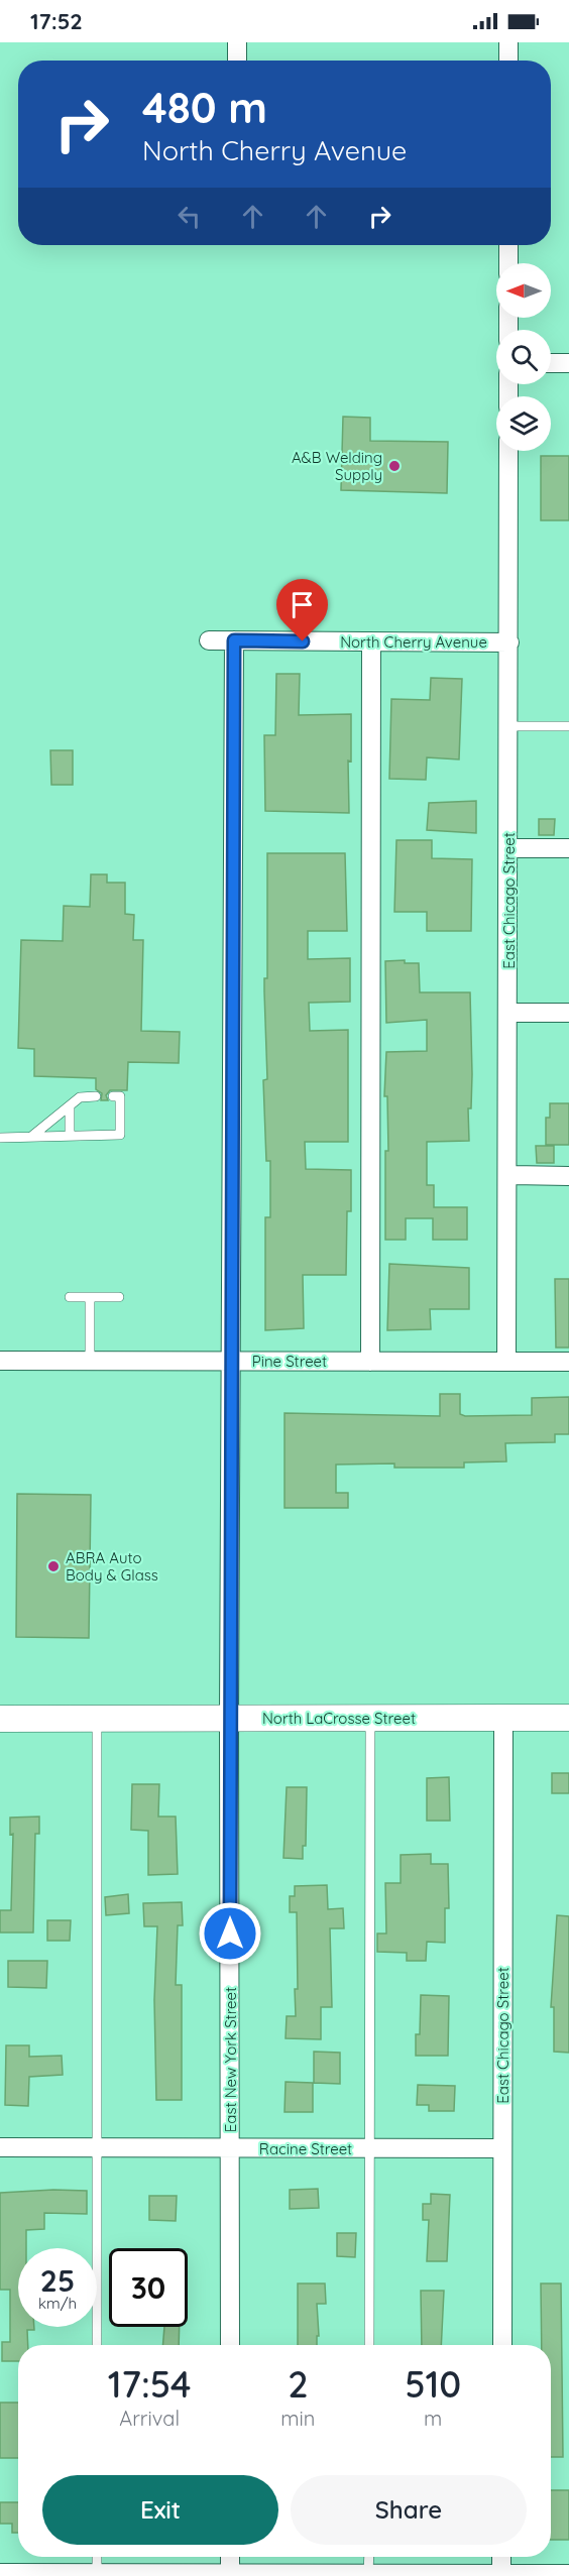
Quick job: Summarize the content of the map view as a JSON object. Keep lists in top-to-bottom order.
{
  "streets": {
    "main road": ["North LaCrosse Street"],
    "street": [
      "North Cherry Avenue",
      "East Chicago Street",
      "Pine Street",
      "East New York Street",
      "Racine Street"
    ]
  },
  "crossings": [
    ["North Cherry Avenue", "East Chicago Street"],
    ["North Cherry Avenue", "East New York Street"],
    ["East Chicago Street", "Pine Street"],
    ["East Chicago Street", "North LaCrosse Street"],
    ["East Chicago Street", "Racine Street"],
    ["Pine Street", "East New York Street"],
    ["North LaCrosse Street", "East New York Street"],
    ["East New York Street", "Racine Street"]
  ],
  "places": ["A&B Welding Supply", "ABRA Auto Body & Glass"],
  "north": "left",
  "page": {
    "status": "17:52",
    "turn": ["480 m", "North Cherry Avenue"],
    "speed": "25 km/h",
    "limit": "30",
    "eta": [
      "17:54",
      "Arrival",
      "2",
      "min",
      "510",
      "m"
    ],
    "buttons": ["Exit", "Share"]
  }
}
